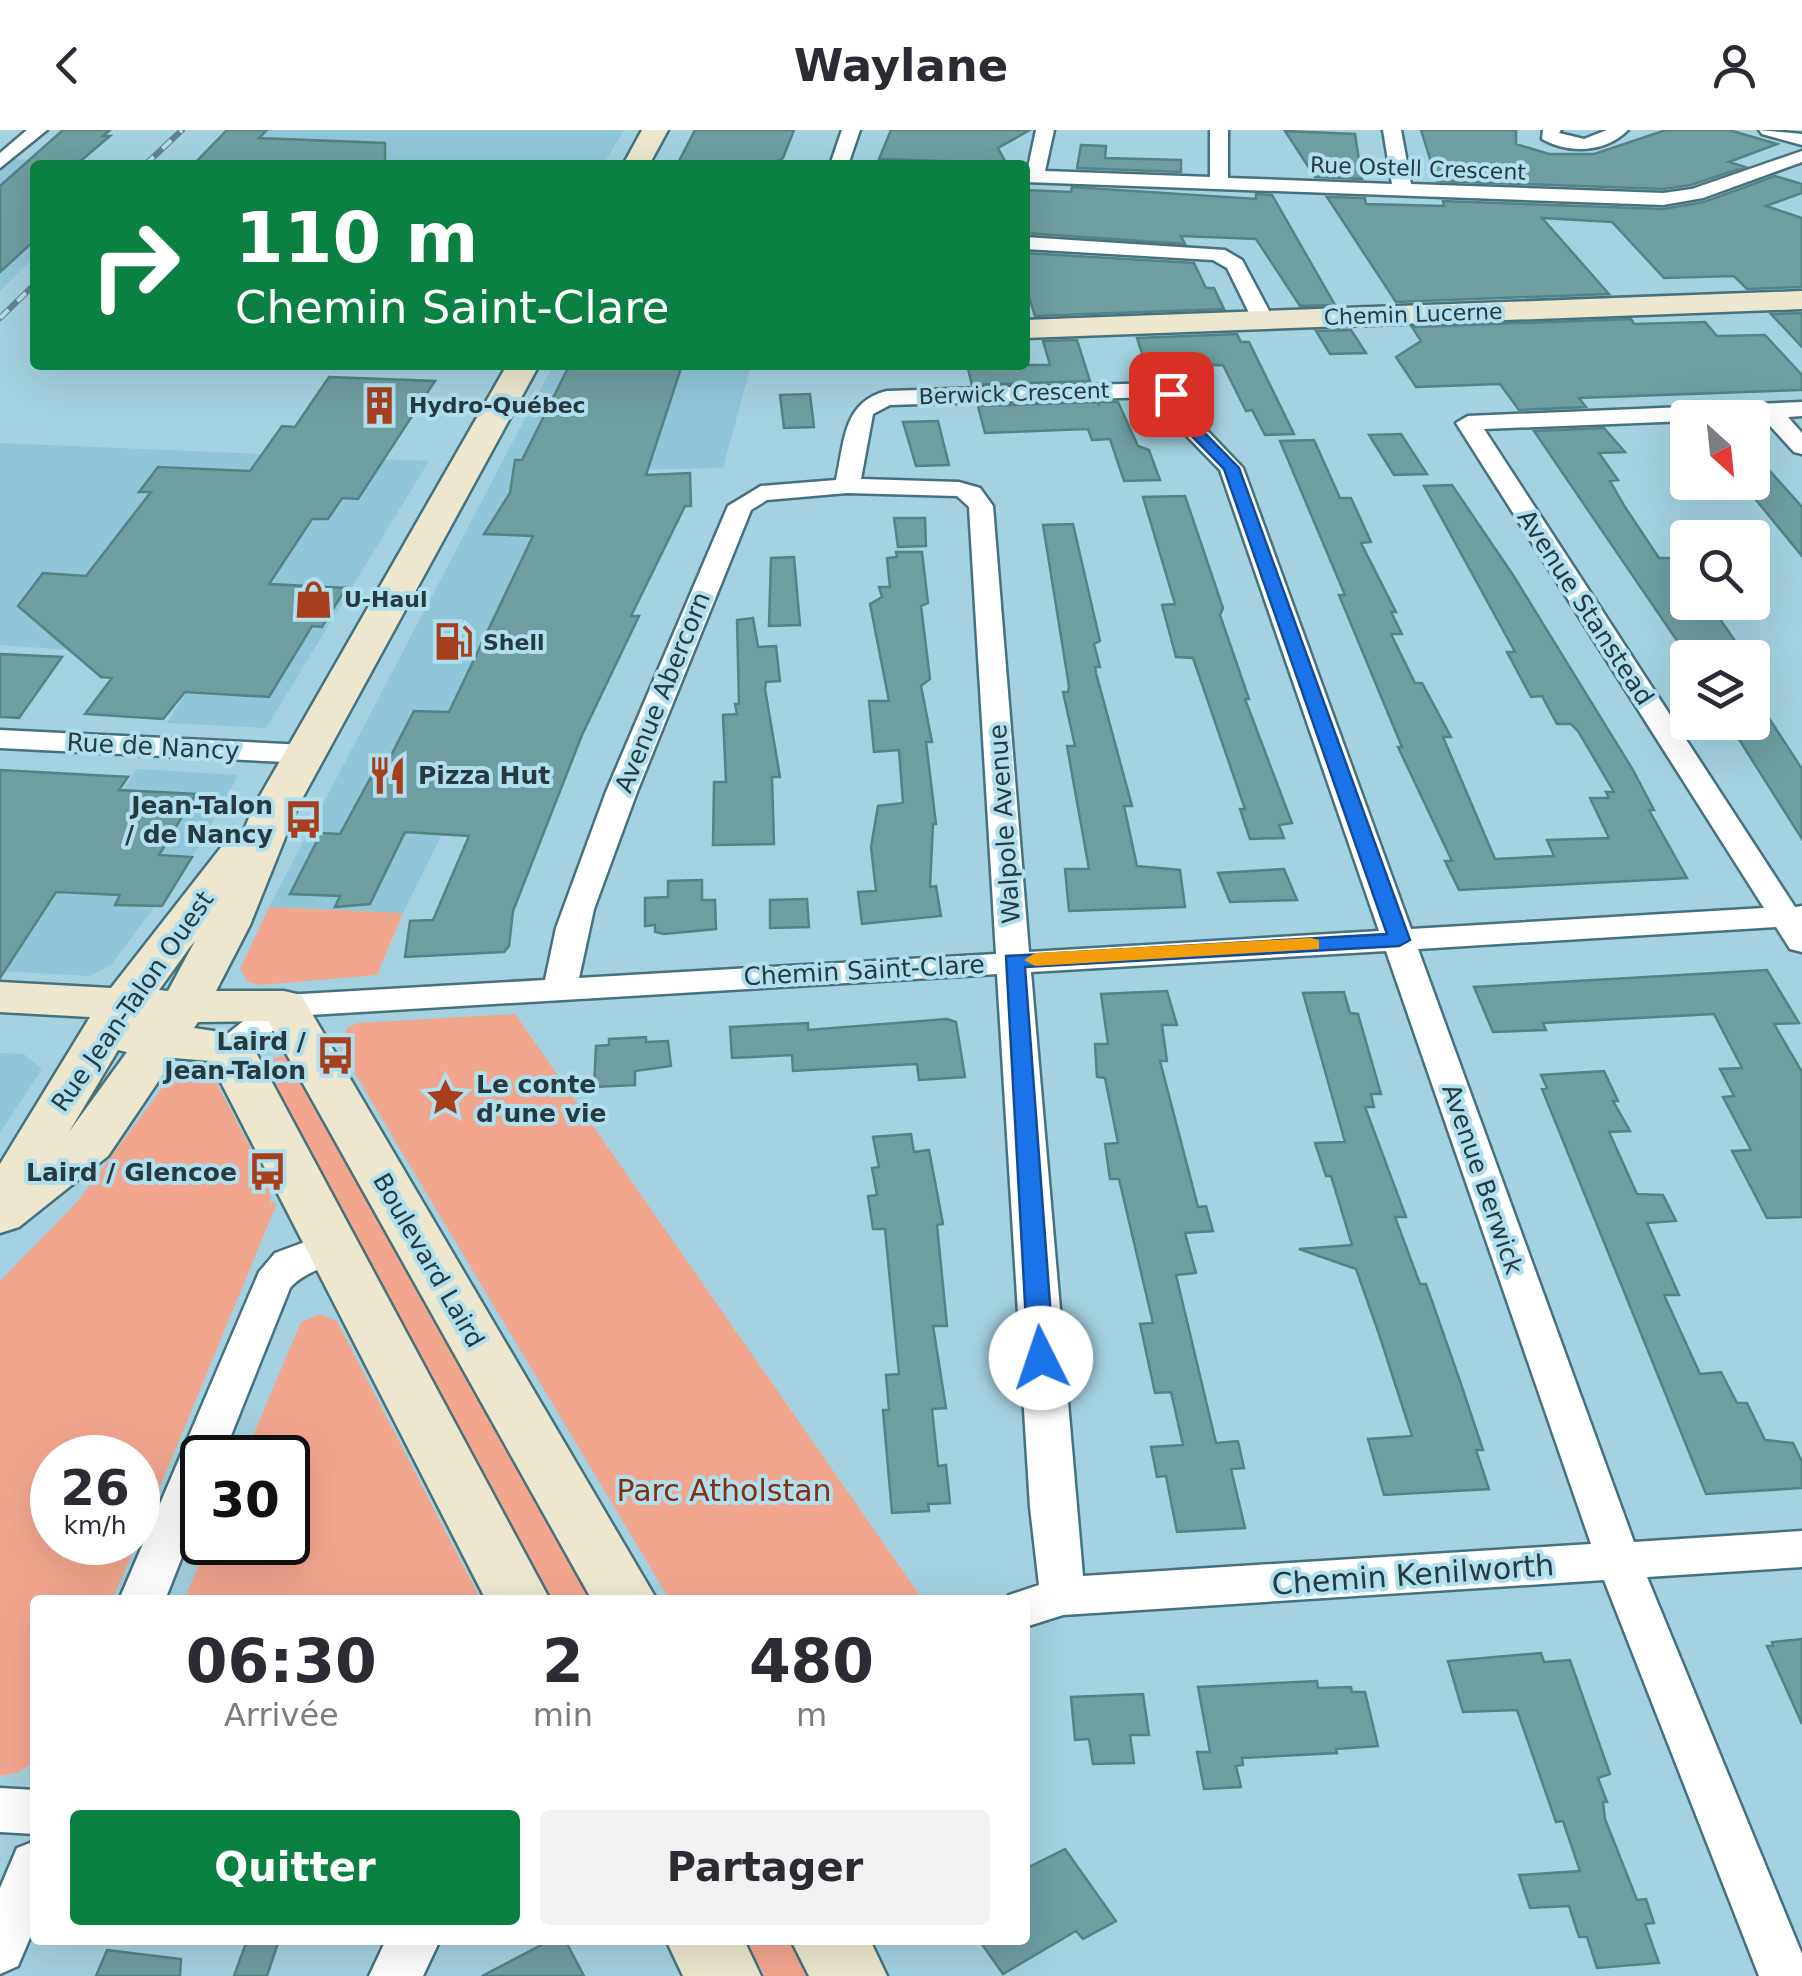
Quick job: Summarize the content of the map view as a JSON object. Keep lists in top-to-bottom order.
{
  "streets": {
    "main road": ["Chemin Lucerne", "Rue Jean-Talon Ouest", "Boulevard Laird"],
    "street": [
      "Rue Ostell Crescent",
      "Berwick Crescent",
      "Avenue Stanstead",
      "Avenue Abercorn",
      "Rue de Nancy",
      "Walpole Avenue",
      "Chemin Saint-Clare",
      "Avenue Berwick",
      "Chemin Kenilworth"
    ]
  },
  "crossings": [
    ["Berwick Crescent", "Avenue Abercorn"],
    ["Berwick Crescent", "Walpole Avenue"],
    ["Berwick Crescent", "Avenue Berwick"],
    ["Avenue Stanstead", "Chemin Saint-Clare"],
    ["Avenue Abercorn", "Walpole Avenue"],
    ["Avenue Abercorn", "Chemin Saint-Clare"],
    ["Rue de Nancy", "Rue Jean-Talon Ouest"],
    ["Walpole Avenue", "Chemin Saint-Clare"],
    ["Walpole Avenue", "Chemin Kenilworth"],
    ["Chemin Saint-Clare", "Avenue Berwick"],
    ["Chemin Saint-Clare", "Boulevard Laird"],
    ["Avenue Berwick", "Chemin Kenilworth"]
  ],
  "parks": ["Parc Atholstan"],
  "places": {
    "building": ["Hydro-Québec"],
    "shop": ["U-Haul"],
    "fuel station": ["Shell"],
    "restaurant": ["Pizza Hut"],
    "bus stop": ["Jean-Talon / de Nancy", "Laird / Jean-Talon", "Laird / Glencoe"],
    "place": ["Le conte d’une vie"]
  },
  "north": "bottom right",
  "page": {
    "header": "Waylane",
    "turn": ["110 m", "Chemin Saint-Clare"],
    "speed": "26 km/h",
    "limit": "30",
    "eta": [
      "06:30",
      "Arrivée",
      "2",
      "min",
      "480",
      "m"
    ],
    "buttons": ["Quitter", "Partager"]
  }
}
